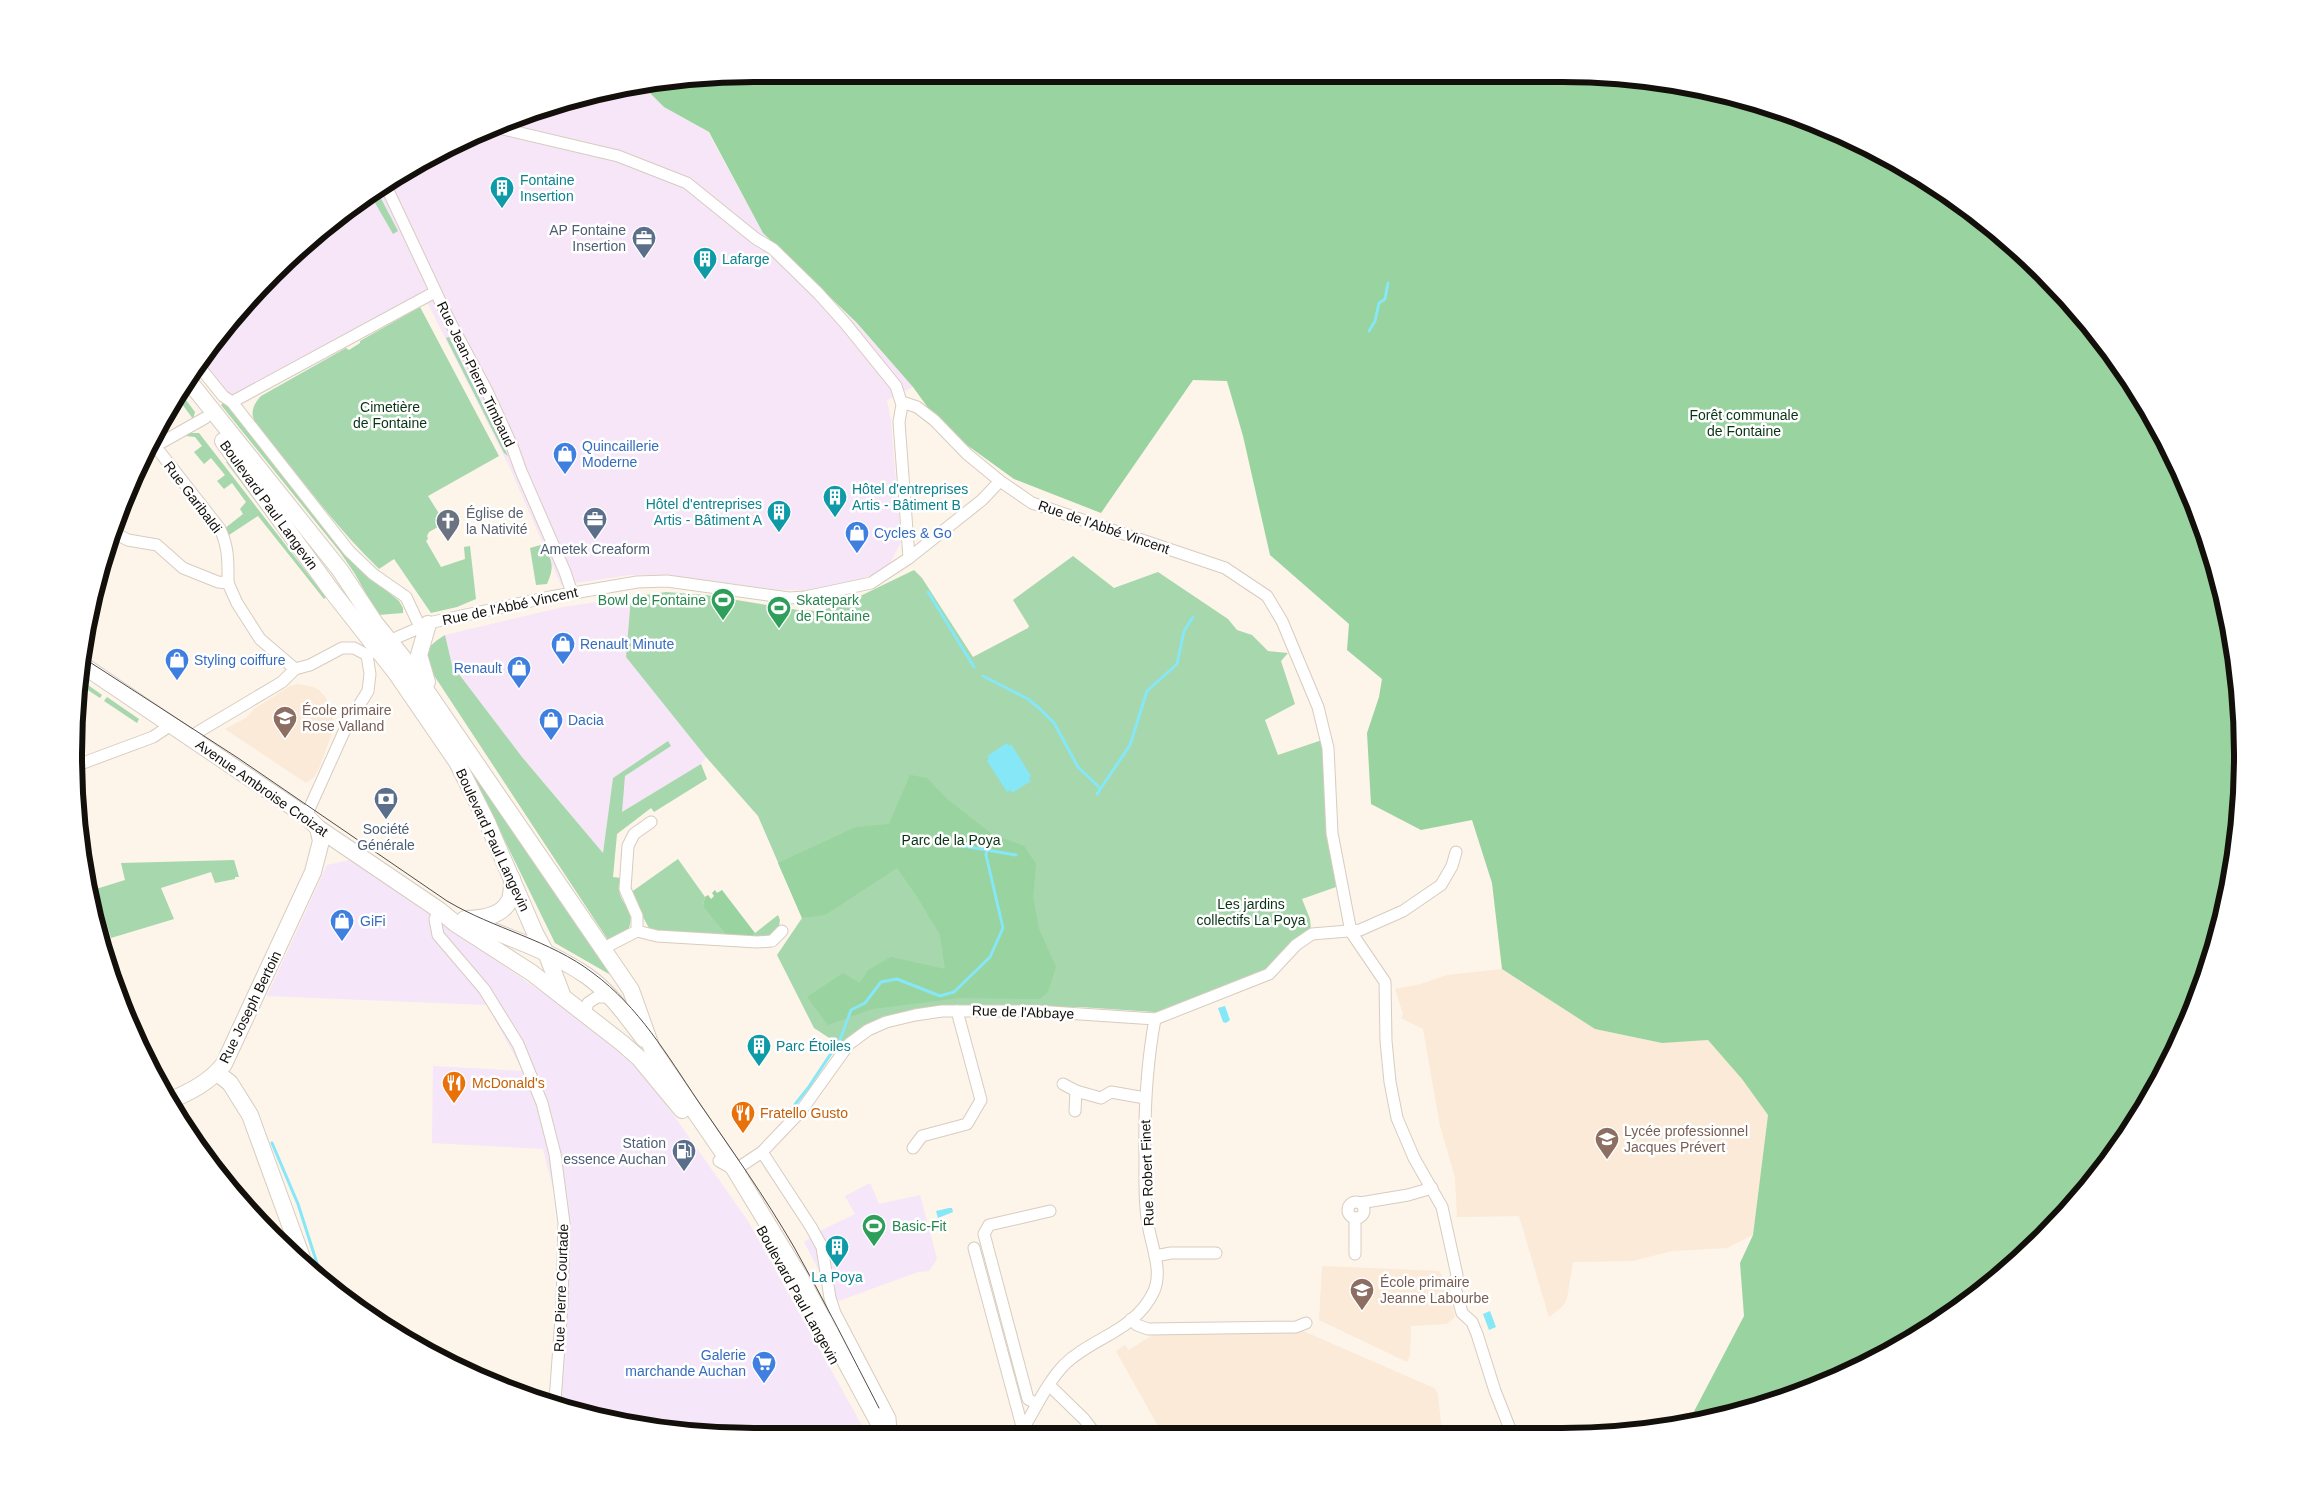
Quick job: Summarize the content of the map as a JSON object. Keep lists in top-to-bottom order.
{
  "streets": {
    "main road": ["Boulevard Paul Langevin", "Avenue Ambroise Croizat", "Rue Joseph Bertoin"],
    "street": [
      "Rue Jean-Pierre Timbaud",
      "Rue Garibaldi",
      "Rue de l'Abbé Vincent",
      "Rue de l'Abbaye",
      "Rue Robert Finet",
      "Rue Pierre Courtade"
    ]
  },
  "crossings": [
    ["Rue Jean-Pierre Timbaud", "Rue de l'Abbé Vincent"],
    ["Boulevard Paul Langevin", "Rue de l'Abbé Vincent"],
    ["Boulevard Paul Langevin", "Avenue Ambroise Croizat"],
    ["Boulevard Paul Langevin", "Rue de l'Abbaye"],
    ["Rue de l'Abbé Vincent", "Rue de l'Abbaye"],
    ["Avenue Ambroise Croizat", "Rue Joseph Bertoin"],
    ["Avenue Ambroise Croizat", "Rue Pierre Courtade"],
    ["Rue de l'Abbaye", "Rue Robert Finet"]
  ],
  "parks": [
    "Cimetière de Fontaine",
    "Forêt communale de Fontaine",
    "Parc de la Poya",
    "Les jardins collectifs La Poya"
  ],
  "places": {
    "building": [
      "Fontaine Insertion",
      "Lafarge",
      "Hôtel d'entreprises Artis - Bâtiment B",
      "Hôtel d'entreprises Artis - Bâtiment A",
      "Parc Étoiles",
      "La Poya"
    ],
    "office": ["AP Fontaine Insertion", "Ametek Creaform"],
    "shop": [
      "Quincaillerie Moderne",
      "Cycles & Go",
      "Renault Minute",
      "Styling coiffure",
      "Renault",
      "Dacia",
      "GiFi"
    ],
    "church": ["Église de la Nativité"],
    "sports": ["Bowl de Fontaine", "Skatepark de Fontaine", "Basic-Fit"],
    "school or university": ["École primaire Rose Valland", "Lycée professionnel Jacques Prévert", "École primaire Jeanne Labourbe"],
    "bank": ["Société Générale"],
    "restaurant": ["McDonald's", "Fratello Gusto"],
    "fuel station": ["Station essence Auchan"],
    "supermarket": ["Galerie marchande Auchan"]
  }
}
